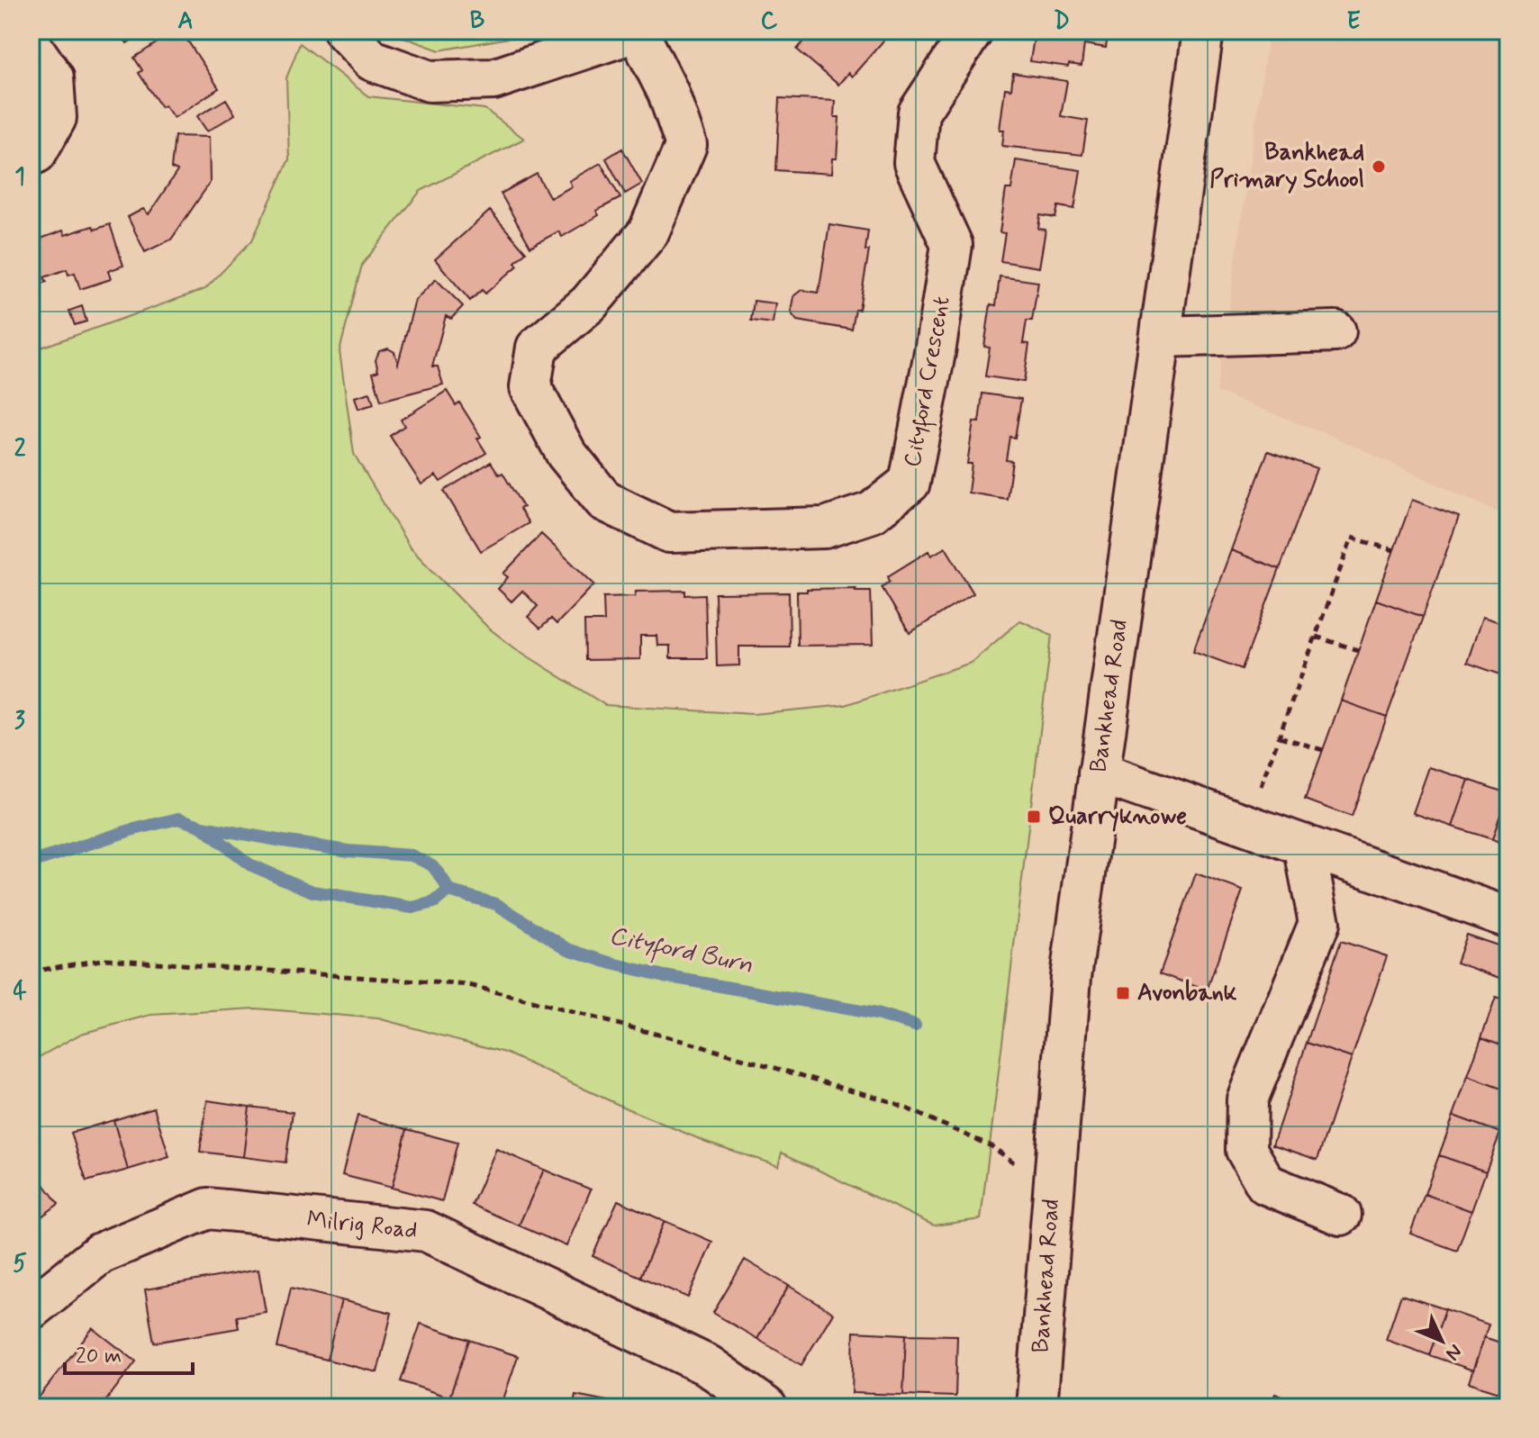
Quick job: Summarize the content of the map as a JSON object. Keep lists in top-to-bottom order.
{
  "streets": {
    "street": ["Cityford Crescent", "Bankhead Road", "Milrig Road"]
  },
  "water": ["Cityford Burn"],
  "places": {
    "other": ["Bankhead Primary School"],
    "transit": ["Quarryknowe", "Avonbank"]
  },
  "scale_bar": "20 m",
  "north": "bottom right",
  "grid": {
    "columns": [
      "A",
      "B",
      "C",
      "D",
      "E"
    ],
    "rows": [
      "1",
      "2",
      "3",
      "4",
      "5"
    ]
  }
}
